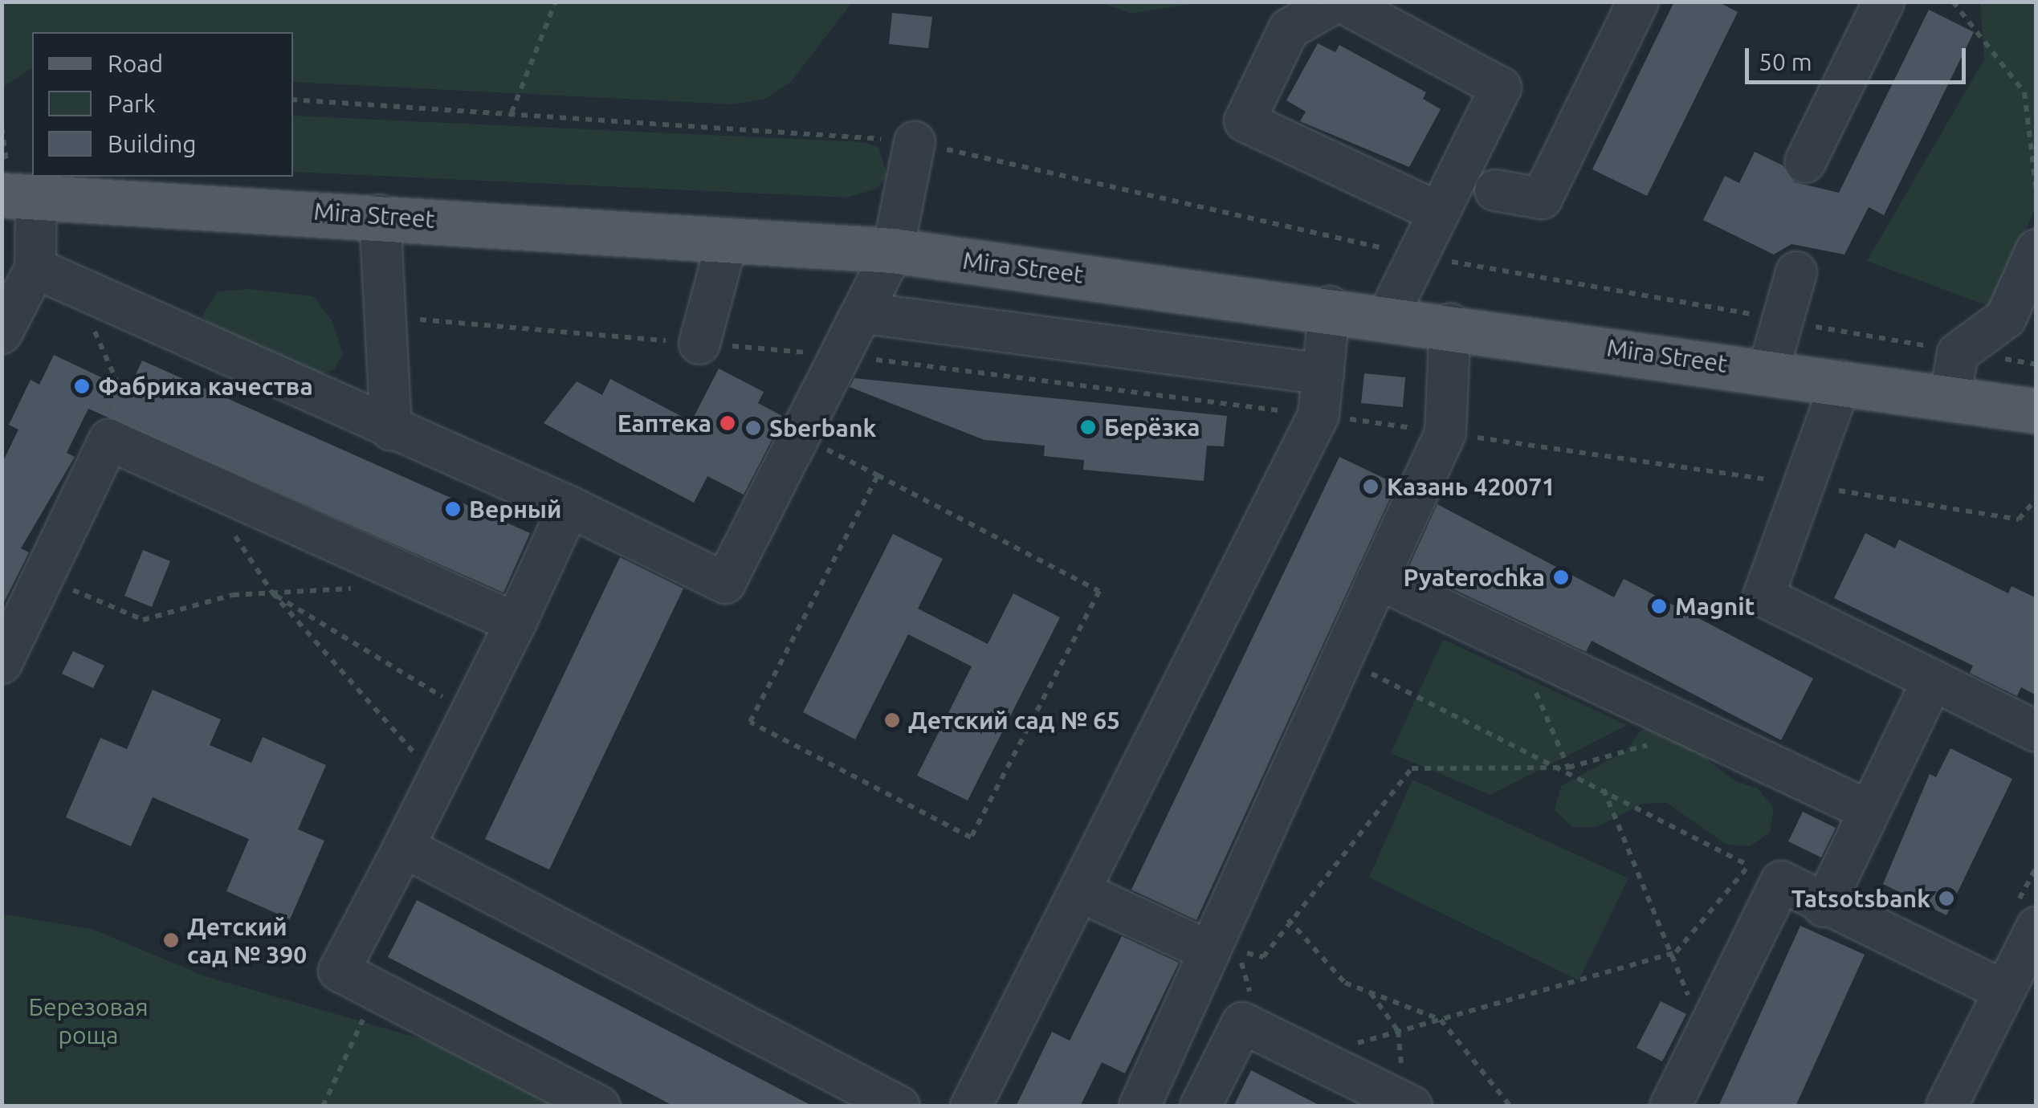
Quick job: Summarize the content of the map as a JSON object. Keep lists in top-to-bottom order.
{
  "streets": {
    "main road": ["Mira Street"]
  },
  "parks": ["Березовая роща"],
  "places": [
    "Фабрика качества",
    "Еаптека",
    "Берёзка",
    "Sberbank",
    "Казань 420071",
    "Верный",
    "Pyaterochka",
    "Magnit",
    "Детский сад № 65",
    "Tatsotsbank",
    "Детский сад № 390"
  ],
  "legend": ["Road", "Park", "Building"],
  "scale_bar": "50 m"
}
